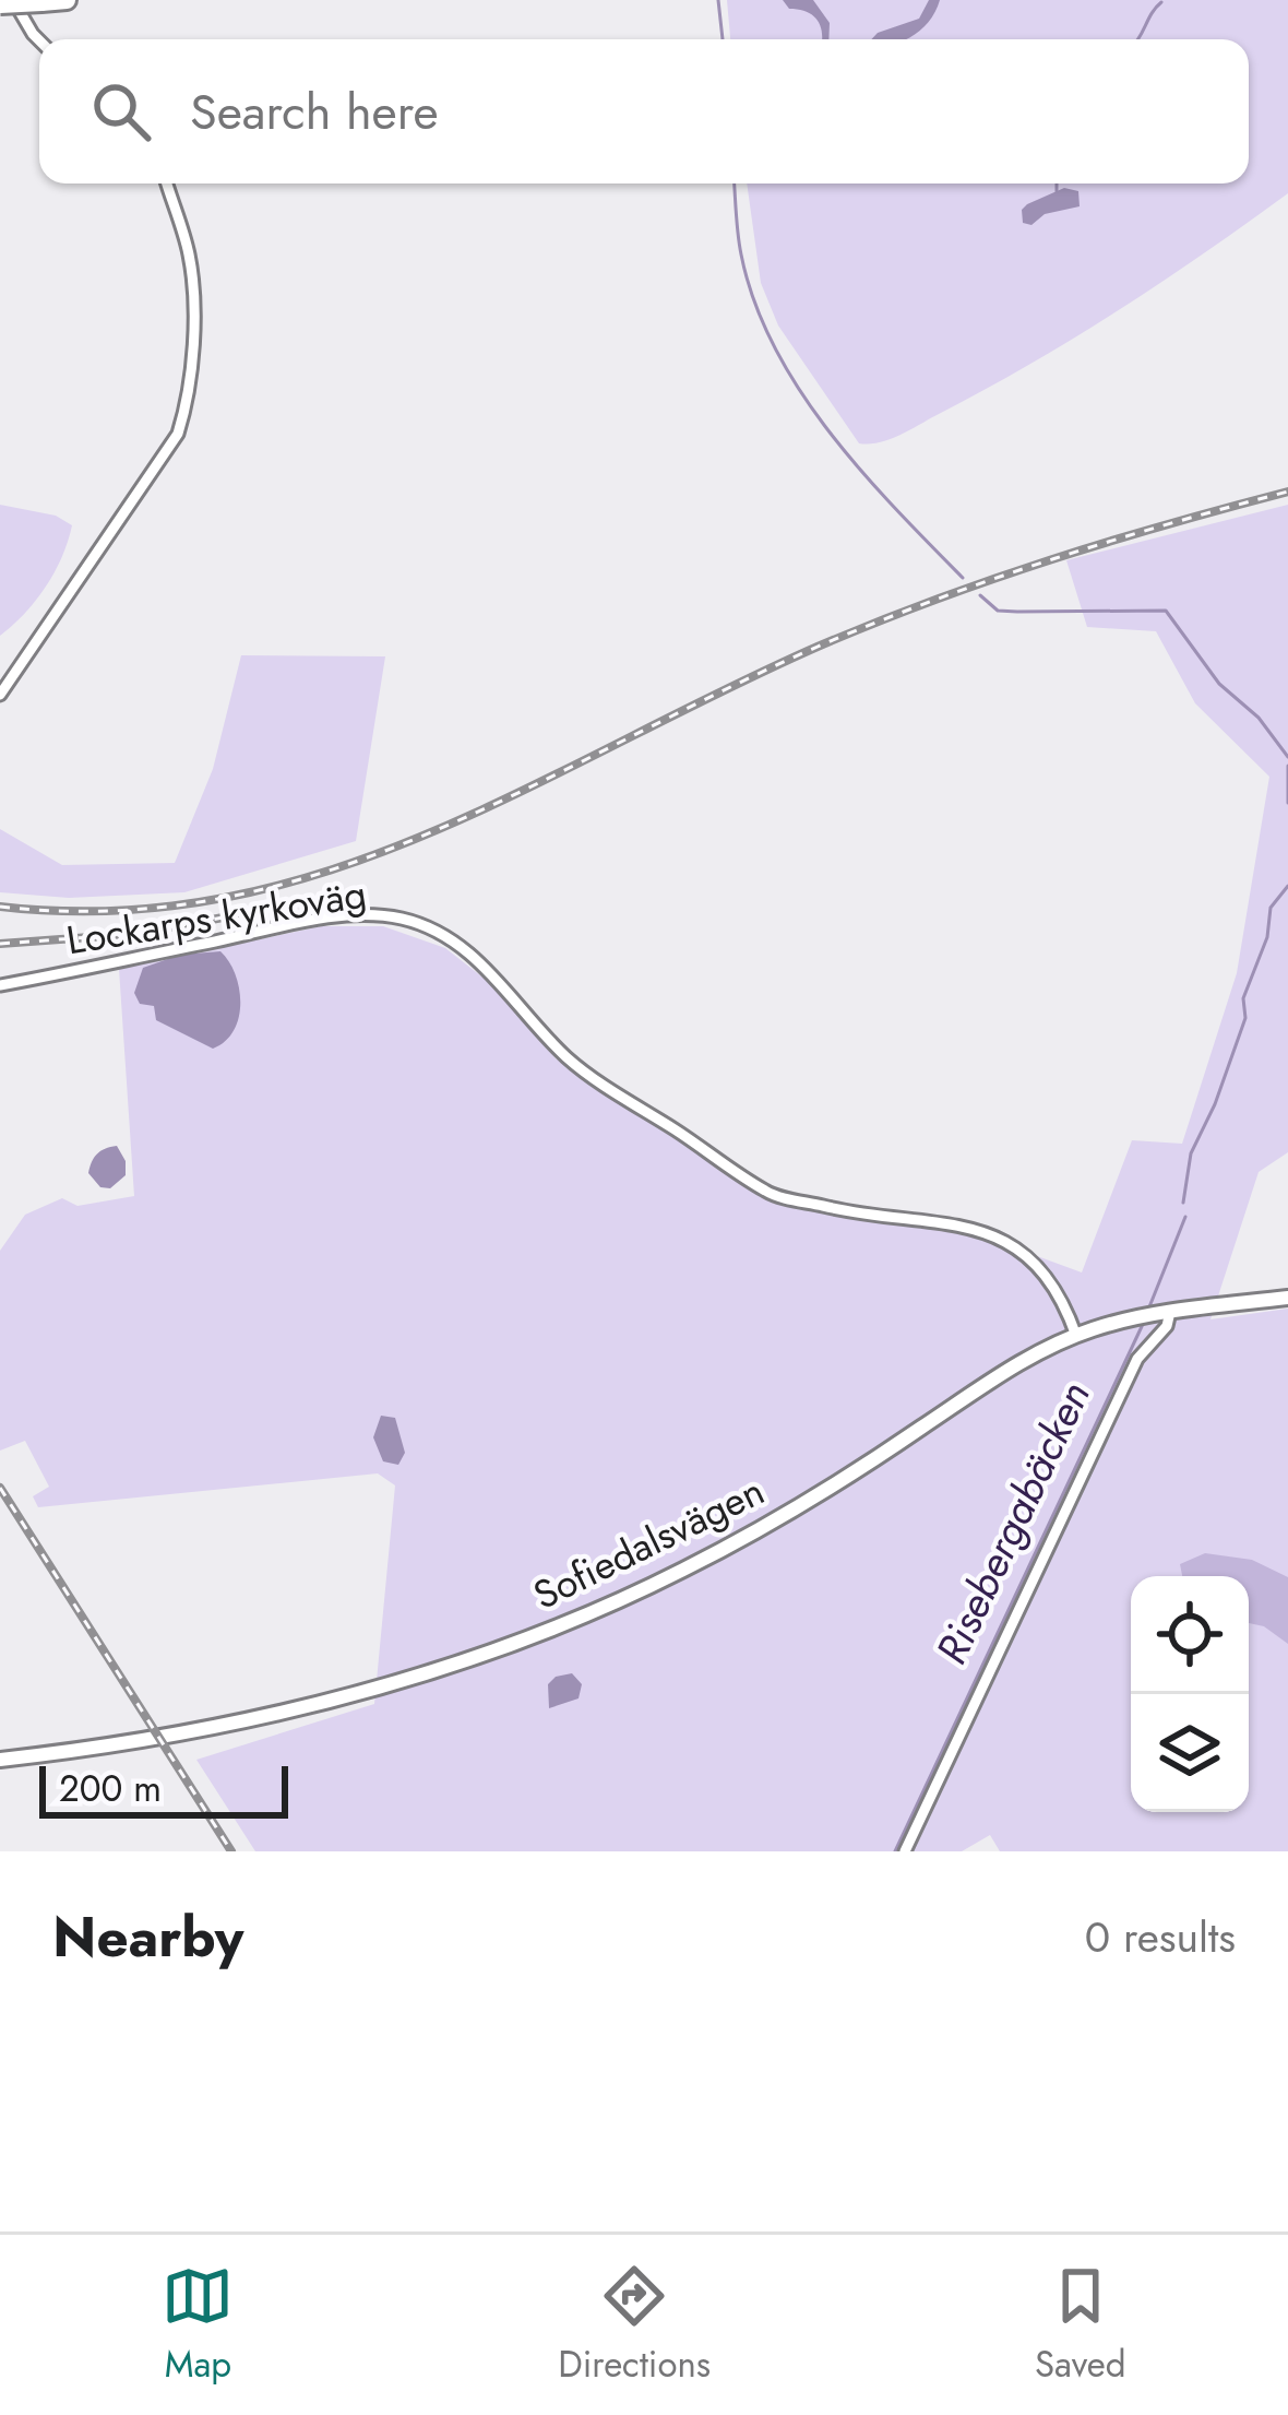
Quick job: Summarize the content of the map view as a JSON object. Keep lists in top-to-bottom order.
{
  "streets": {
    "main road": ["Sofiedalsvägen"],
    "street": ["Lockarps kyrkoväg"]
  },
  "crossings": [
    ["Lockarps kyrkoväg", "Sofiedalsvägen"]
  ],
  "water": ["Risebergabäcken"],
  "scale_bar": "200 m",
  "page": {
    "search": "Search here",
    "scale": "200 m",
    "heading": ["Nearby", "0 results"],
    "nav": ["Map", "Directions", "Saved"]
  }
}
